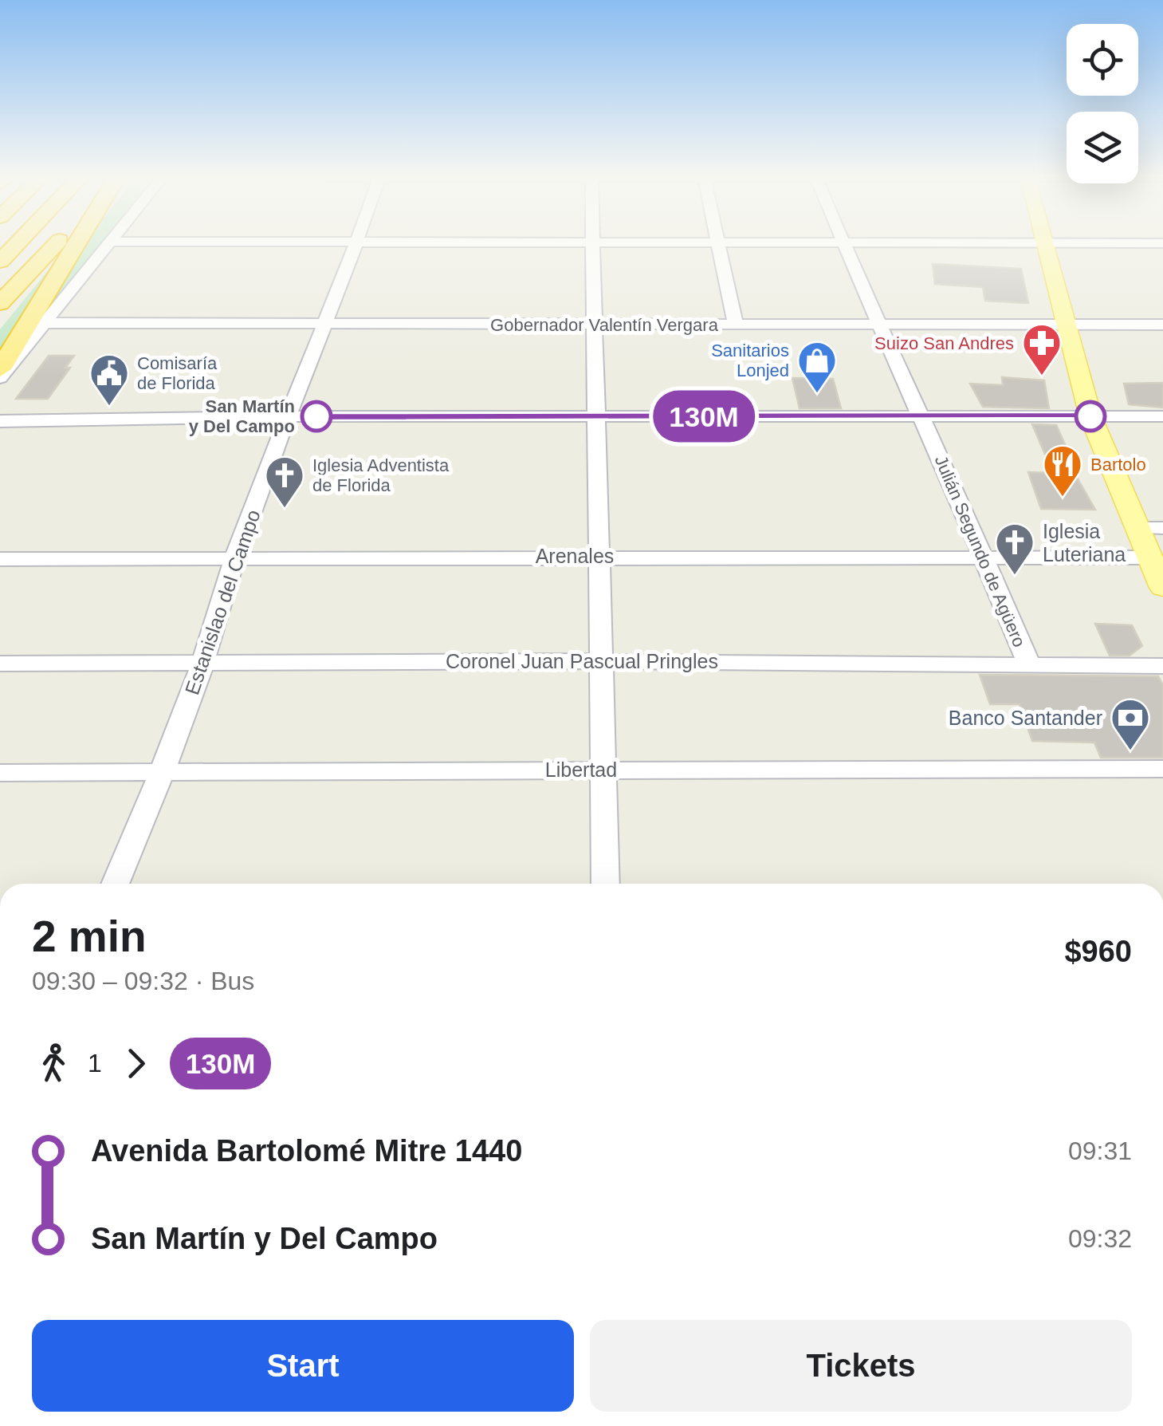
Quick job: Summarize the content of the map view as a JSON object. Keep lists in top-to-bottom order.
{
  "streets": {
    "street": [
      "Gobernador Valentín Vergara",
      "Julián Segundo de Agüero",
      "Arenales",
      "Estanislao del Campo",
      "Coronel Juan Pascual Pringles",
      "Libertad"
    ]
  },
  "crossings": [
    ["Gobernador Valentín Vergara", "Julián Segundo de Agüero"],
    ["Gobernador Valentín Vergara", "Estanislao del Campo"],
    ["Julián Segundo de Agüero", "Arenales"],
    ["Julián Segundo de Agüero", "Coronel Juan Pascual Pringles"],
    ["Arenales", "Estanislao del Campo"],
    ["Estanislao del Campo", "Coronel Juan Pascual Pringles"],
    ["Estanislao del Campo", "Libertad"]
  ],
  "places": {
    "pharmacy": ["Suizo San Andres"],
    "shop": ["Sanitarios Lonjed"],
    "public building": ["Comisaría de Florida"],
    "other": ["San Martín y Del Campo"],
    "restaurant": ["Bartolo"],
    "church": ["Iglesia Adventista de Florida", "Iglesia Luteriana"],
    "bank": ["Banco Santander"]
  },
  "lines": ["bus line 130M"],
  "page": {
    "on_map": "130M",
    "heading": ["2 min", "09:30 – 09:32 · Bus", "$960"],
    "legs": ["1", "130M"],
    "list": [
      {
        "name": "Avenida Bartolomé Mitre 1440",
        "value": "09:31"
      },
      {
        "name": "San Martín y Del Campo",
        "value": "09:32"
      }
    ],
    "buttons": ["Start", "Tickets"]
  }
}
